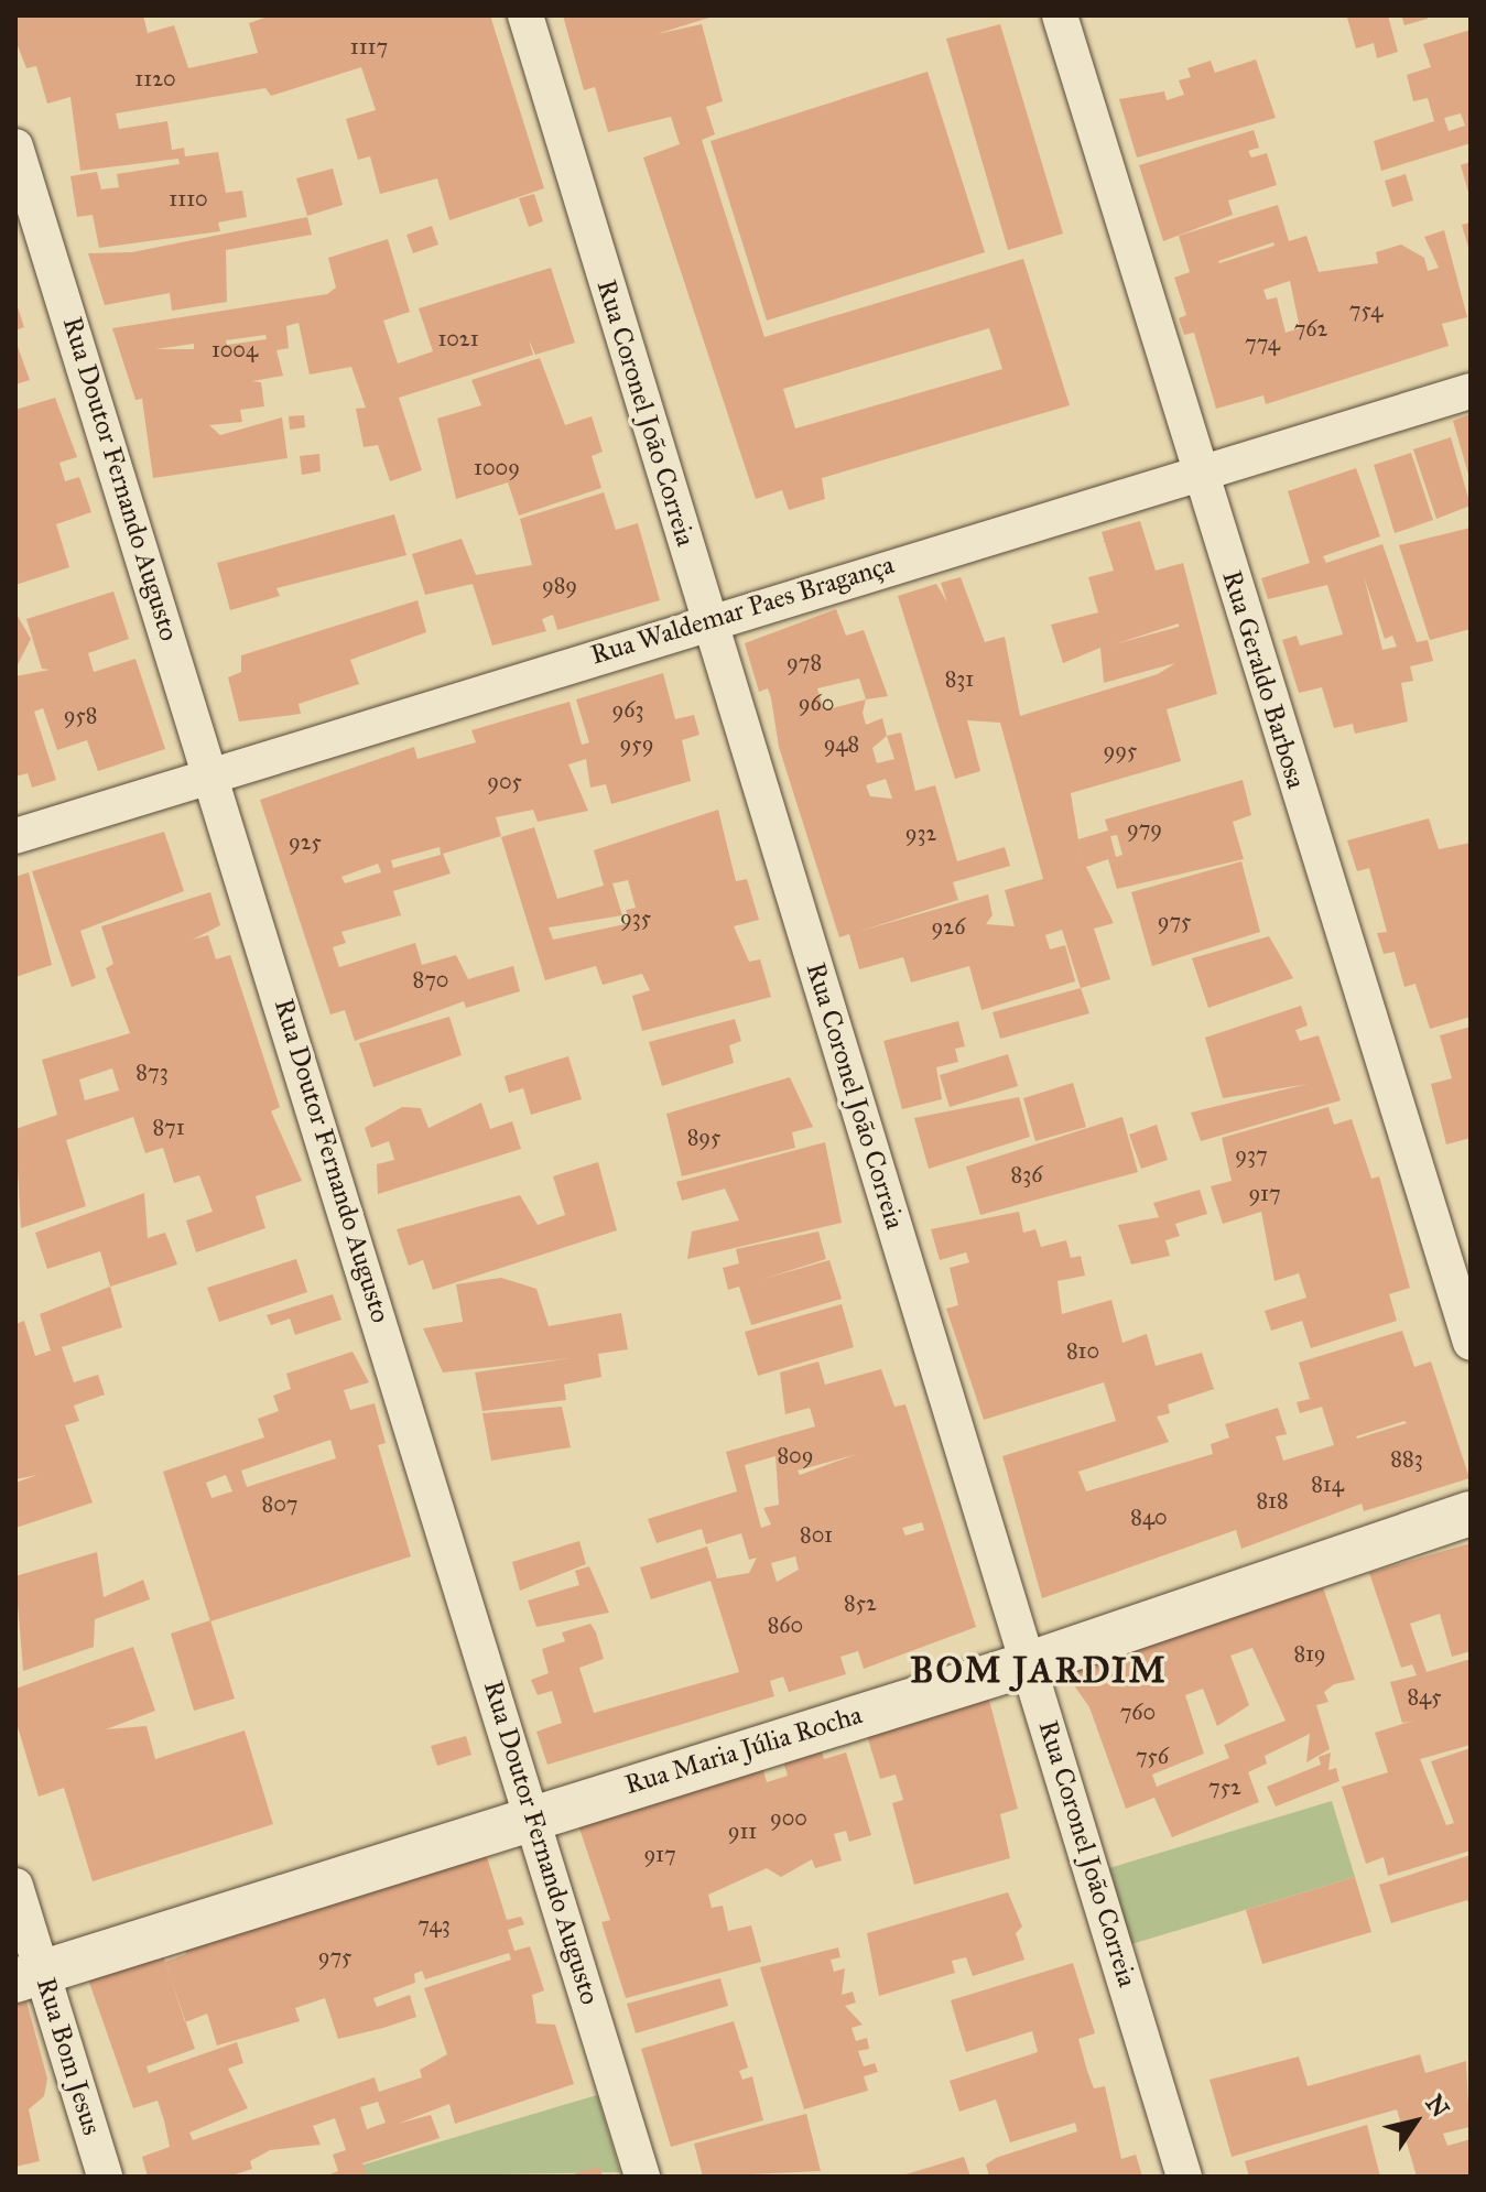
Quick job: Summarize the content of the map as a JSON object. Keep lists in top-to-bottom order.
{
  "streets": {
    "street": [
      "Rua Coronel João Correia",
      "Rua Doutor Fernando Augusto",
      "Rua Waldemar Paes Bragança",
      "Rua Geraldo Barbosa",
      "Rua Maria Júlia Rocha",
      "Rua Bom Jesus"
    ]
  },
  "crossings": [
    ["Rua Coronel João Correia", "Rua Waldemar Paes Bragança"],
    ["Rua Coronel João Correia", "Rua Maria Júlia Rocha"],
    ["Rua Doutor Fernando Augusto", "Rua Waldemar Paes Bragança"],
    ["Rua Doutor Fernando Augusto", "Rua Maria Júlia Rocha"],
    ["Rua Waldemar Paes Bragança", "Rua Geraldo Barbosa"],
    ["Rua Maria Júlia Rocha", "Rua Bom Jesus"]
  ],
  "districts": ["BOM JARDIM"],
  "house_numbers": [
    "1117",
    "1120",
    "1110",
    "754",
    "762",
    "1021",
    "774",
    "1004",
    "1009",
    "989",
    "978",
    "831",
    "960",
    "963",
    "958",
    "959",
    "948",
    "995",
    "905",
    "979",
    "932",
    "925",
    "935",
    "975",
    "926",
    "870",
    "873",
    "871",
    "895",
    "937",
    "836",
    "917",
    "810",
    "809",
    "883",
    "814",
    "818",
    "807",
    "840",
    "801",
    "852",
    "860",
    "819",
    "845",
    "760",
    "756",
    "752",
    "900",
    "911",
    "917",
    "743",
    "975"
  ],
  "north": "top right"
}
